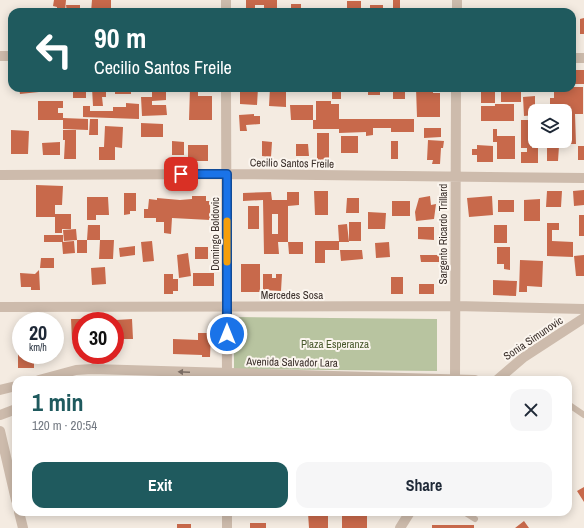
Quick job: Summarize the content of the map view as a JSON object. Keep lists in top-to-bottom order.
{
  "streets": {
    "street": [
      "Cecilio Santos Freile",
      "Domingo Boldovic",
      "Sargento Ricardo Trillard",
      "Mercedes Sosa",
      "Sonia Simunovic",
      "Avenida Salvador Lara"
    ]
  },
  "crossings": [
    ["Cecilio Santos Freile", "Domingo Boldovic"],
    ["Cecilio Santos Freile", "Sargento Ricardo Trillard"],
    ["Domingo Boldovic", "Mercedes Sosa"],
    ["Domingo Boldovic", "Avenida Salvador Lara"],
    ["Sargento Ricardo Trillard", "Mercedes Sosa"]
  ],
  "one_way": ["Avenida Salvador Lara"],
  "parks": ["Plaza Esperanza"],
  "page": {
    "turn": ["90 m", "Cecilio Santos Freile"],
    "speed": "20 km/h",
    "limit": "30",
    "heading": ["1 min", "120 m · 20:54"],
    "buttons": ["Exit", "Share"]
  }
}
